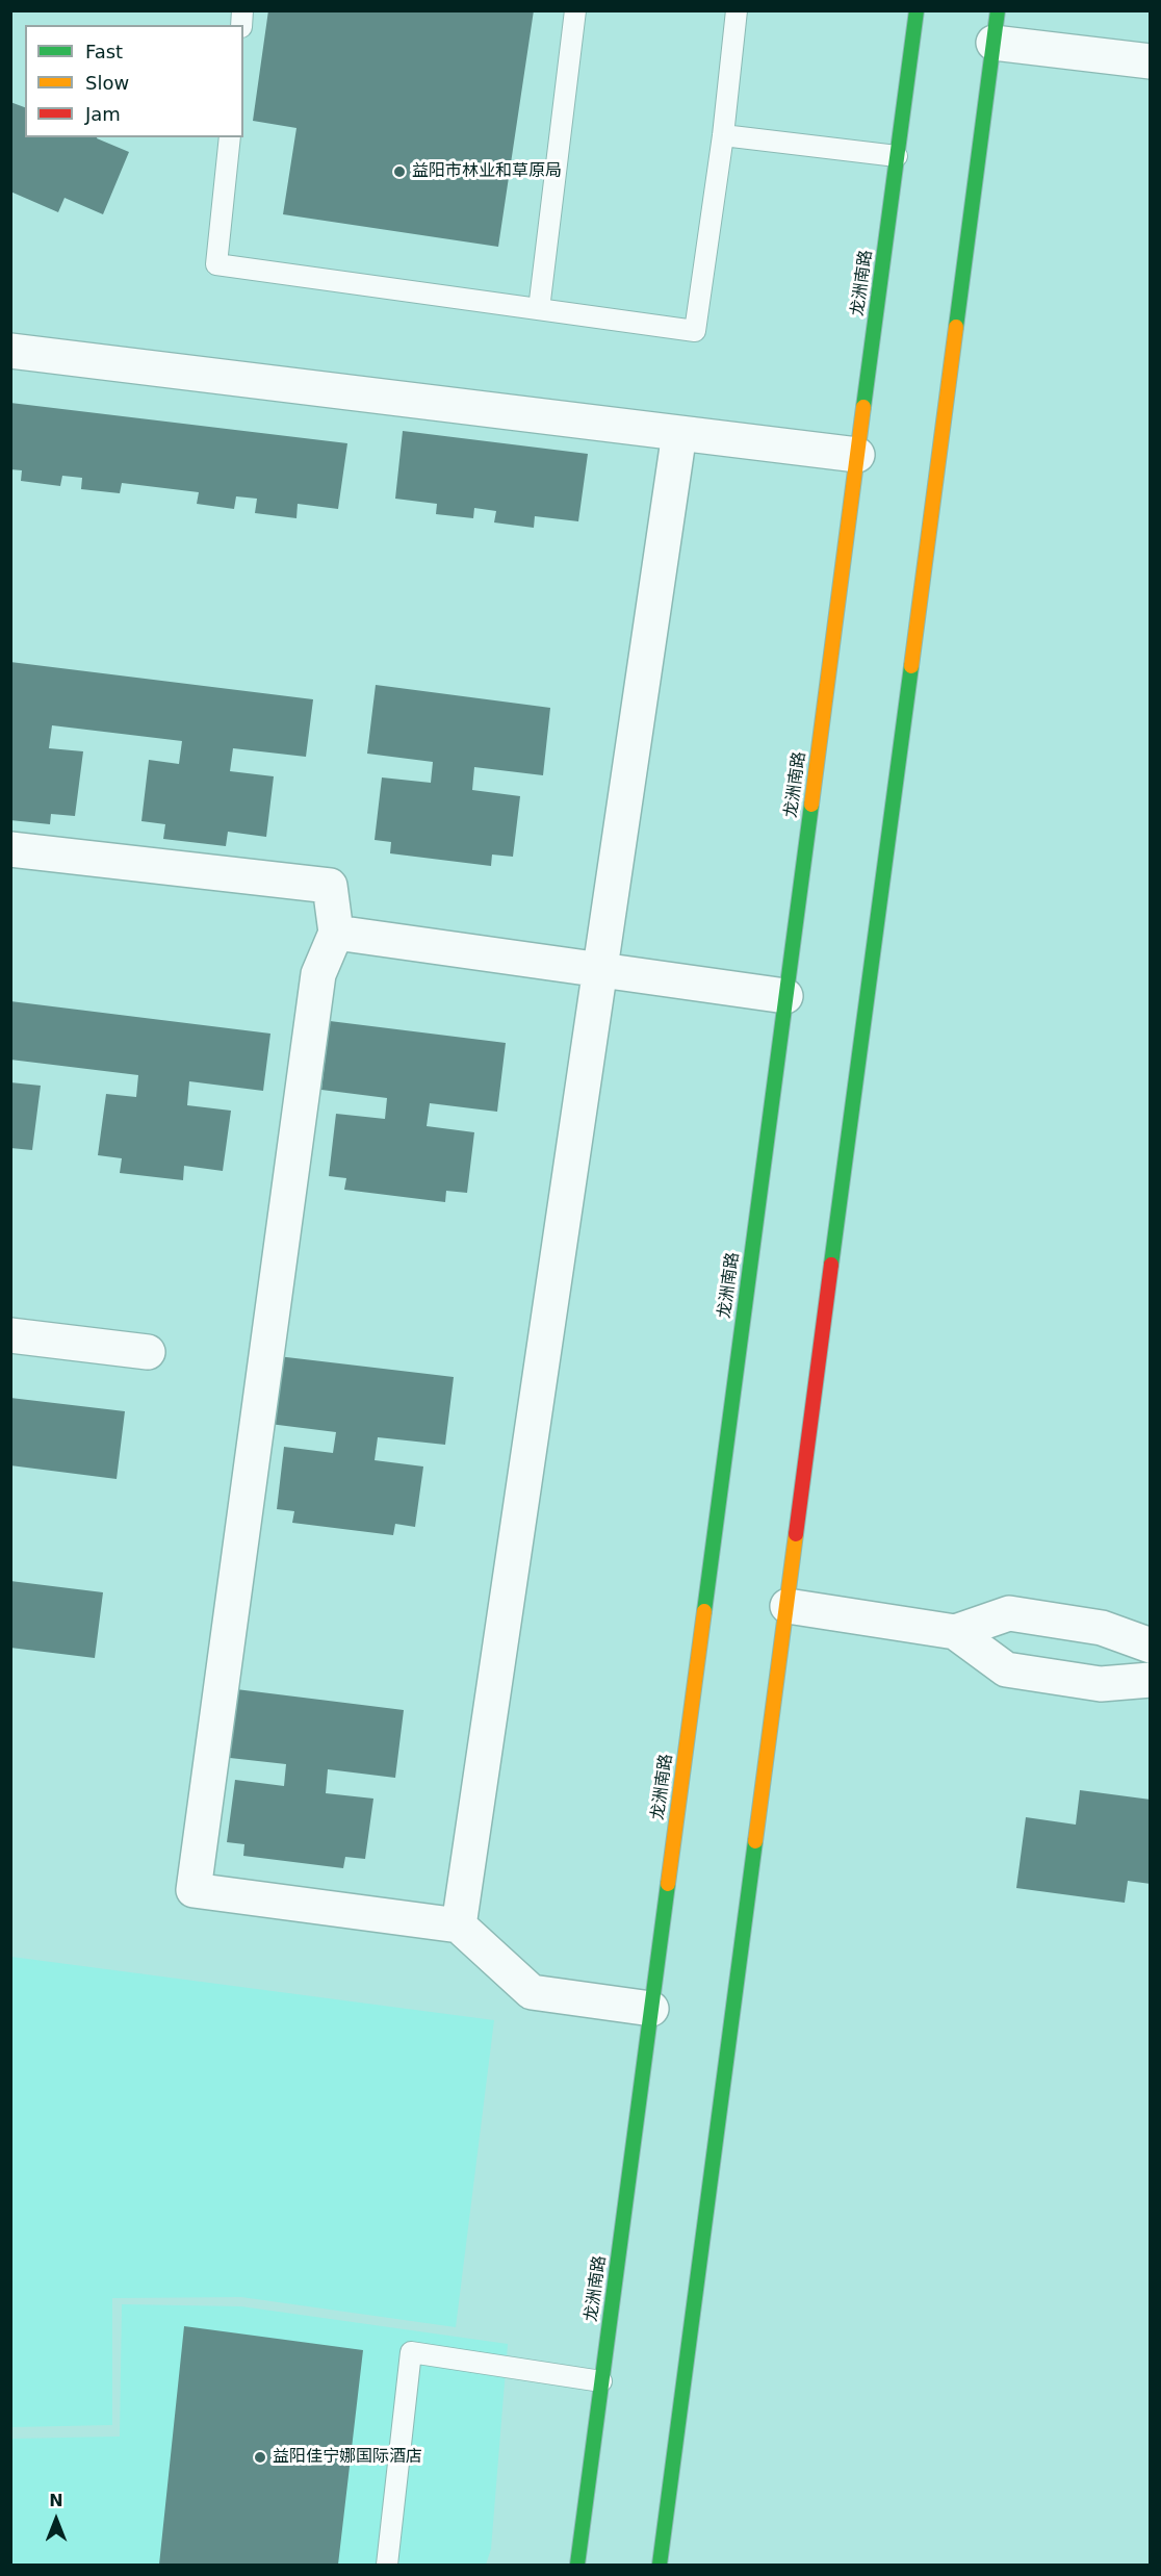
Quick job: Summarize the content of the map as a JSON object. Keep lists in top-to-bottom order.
{
  "streets": {
    "main road": ["龙洲南路"]
  },
  "places": ["益阳市林业和草原局", "益阳佳宁娜国际酒店"],
  "legend": ["Fast", "Slow", "Jam"],
  "north": "top"
}
